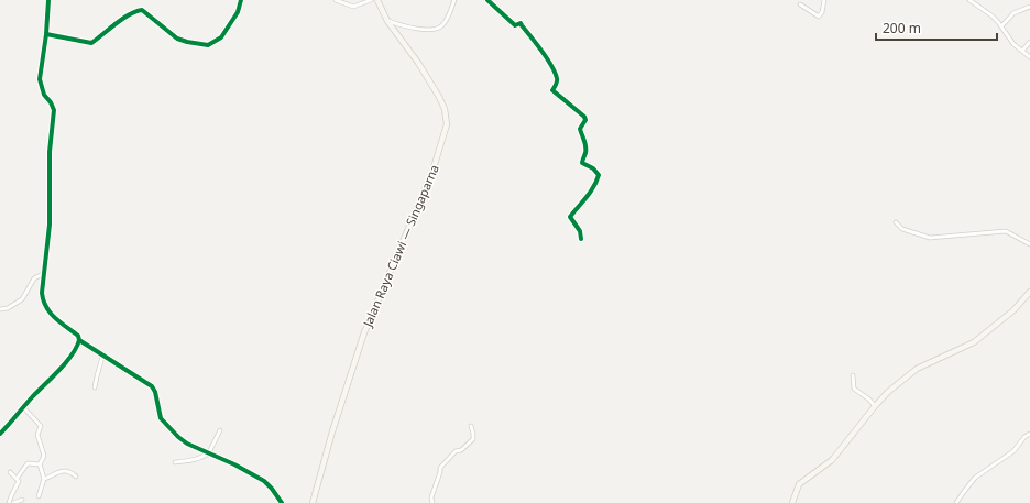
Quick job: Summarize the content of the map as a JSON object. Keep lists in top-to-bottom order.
{
  "streets": {
    "main road": ["Jalan Raya Ciawi — Singaparna"]
  },
  "scale_bar": "200 m"
}
